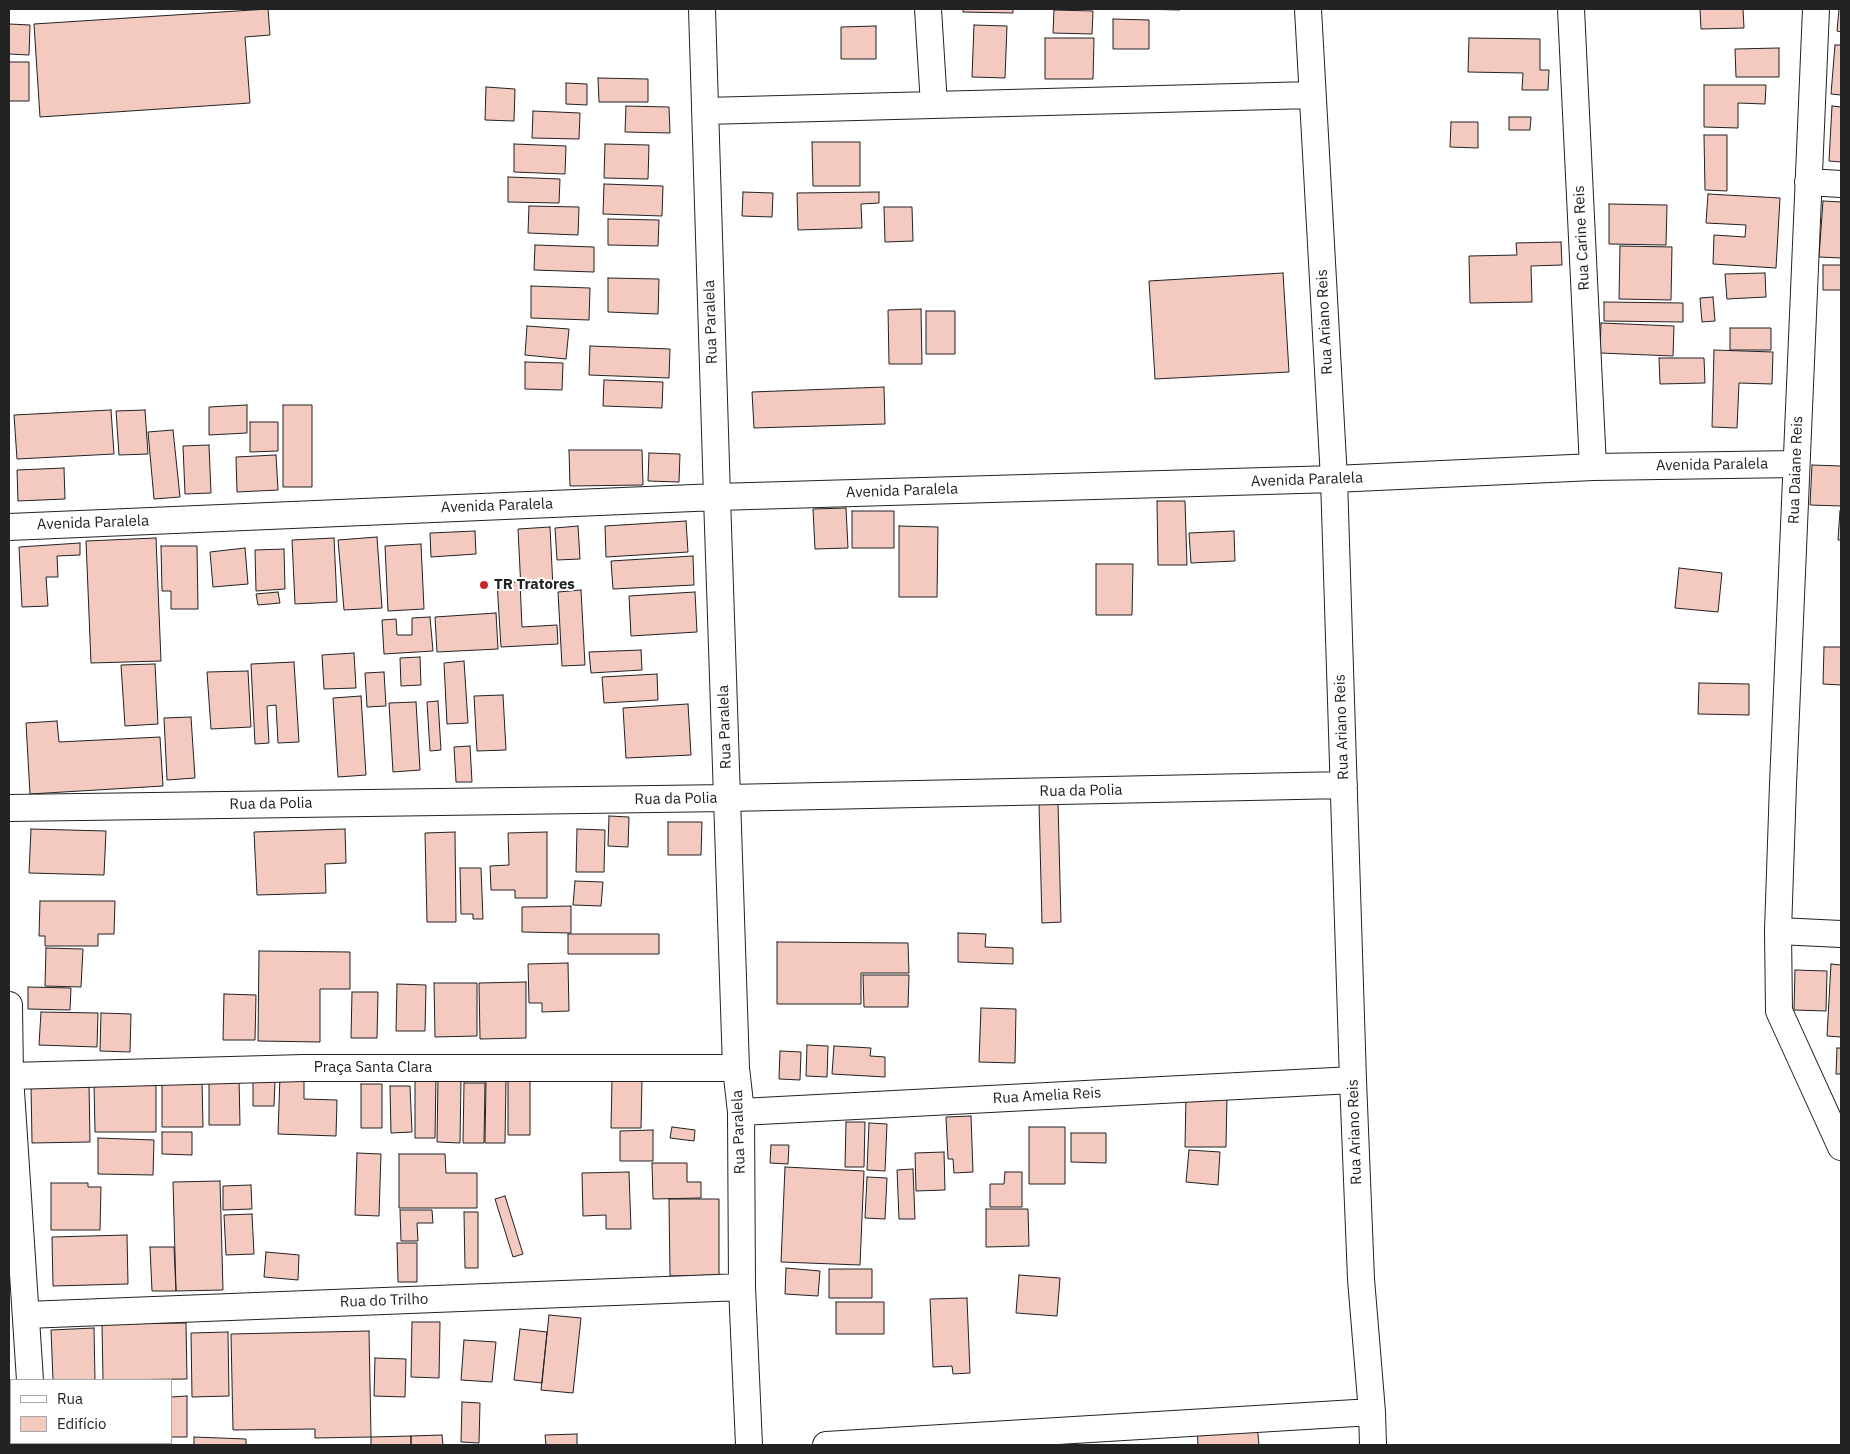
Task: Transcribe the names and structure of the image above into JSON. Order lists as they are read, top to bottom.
{
  "streets": {
    "street": [
      "Rua Carine Reis",
      "Rua Paralela",
      "Rua Ariano Reis",
      "Avenida Paralela",
      "Rua Daiane Reis",
      "Rua da Polia",
      "Praça Santa Clara",
      "Rua Amelia Reis",
      "Rua do Trilho"
    ]
  },
  "crossings": [
    ["Rua Carine Reis", "Avenida Paralela"],
    ["Rua Paralela", "Avenida Paralela"],
    ["Rua Paralela", "Rua da Polia"],
    ["Rua Paralela", "Praça Santa Clara"],
    ["Rua Paralela", "Rua Amelia Reis"],
    ["Rua Paralela", "Rua do Trilho"],
    ["Rua Ariano Reis", "Avenida Paralela"],
    ["Rua Ariano Reis", "Rua da Polia"],
    ["Rua Ariano Reis", "Rua Amelia Reis"],
    ["Avenida Paralela", "Rua Daiane Reis"]
  ],
  "places": ["TR Tratores"],
  "legend": ["Rua", "Edifício"]
}
